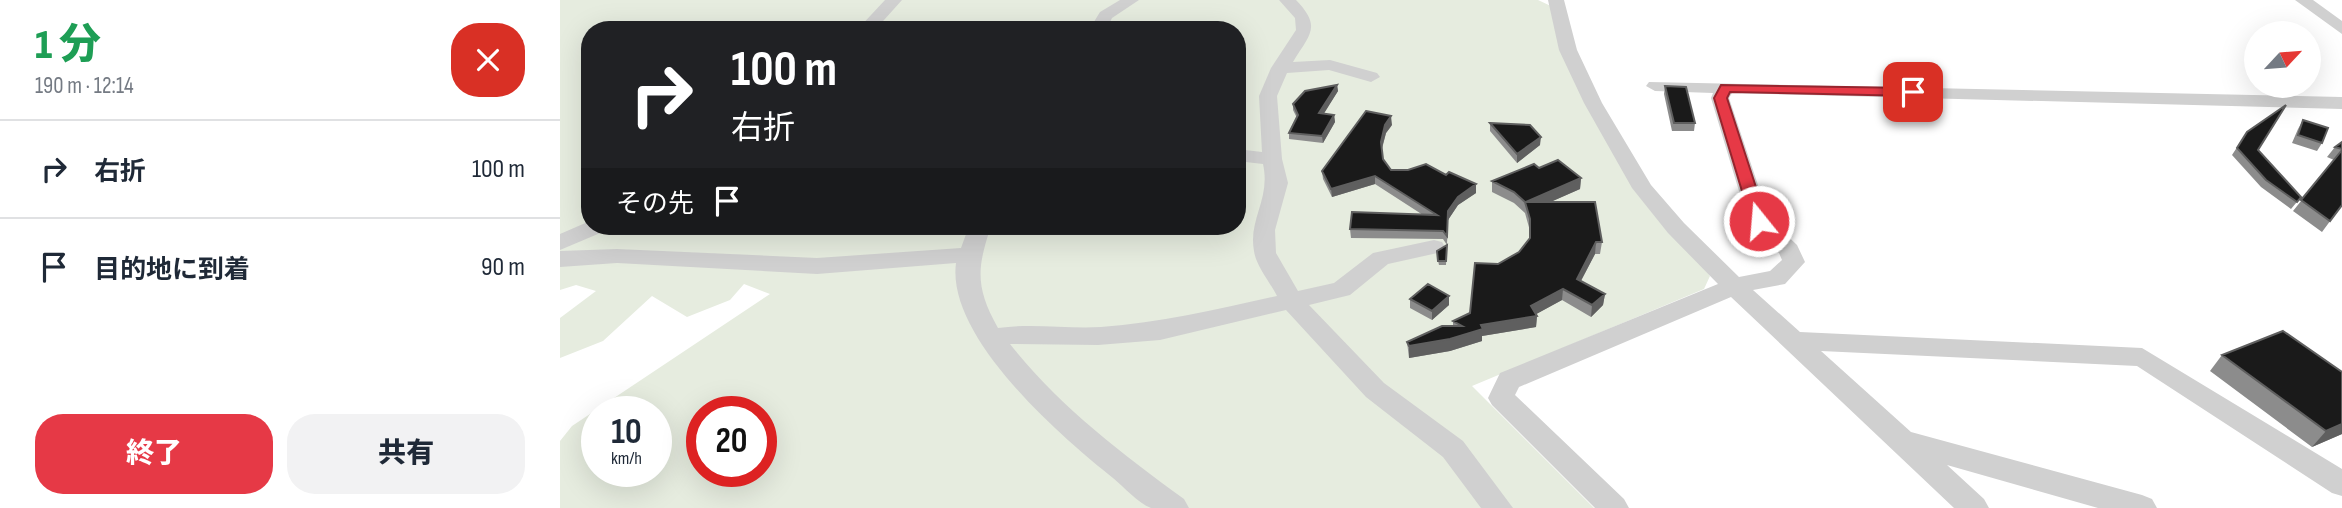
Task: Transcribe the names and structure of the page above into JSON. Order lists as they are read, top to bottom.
{
  "north": "top right",
  "page": {
    "heading": ["1 分", "190 m · 12:14"],
    "turn": ["100 m", "右折"],
    "list": [
      {
        "name": "右折",
        "value": "100 m"
      },
      {
        "name": "目的地に到着",
        "value": "90 m"
      }
    ],
    "then": "その先",
    "speed": "10 km/h",
    "limit": "20",
    "buttons": ["終了", "共有"]
  }
}
